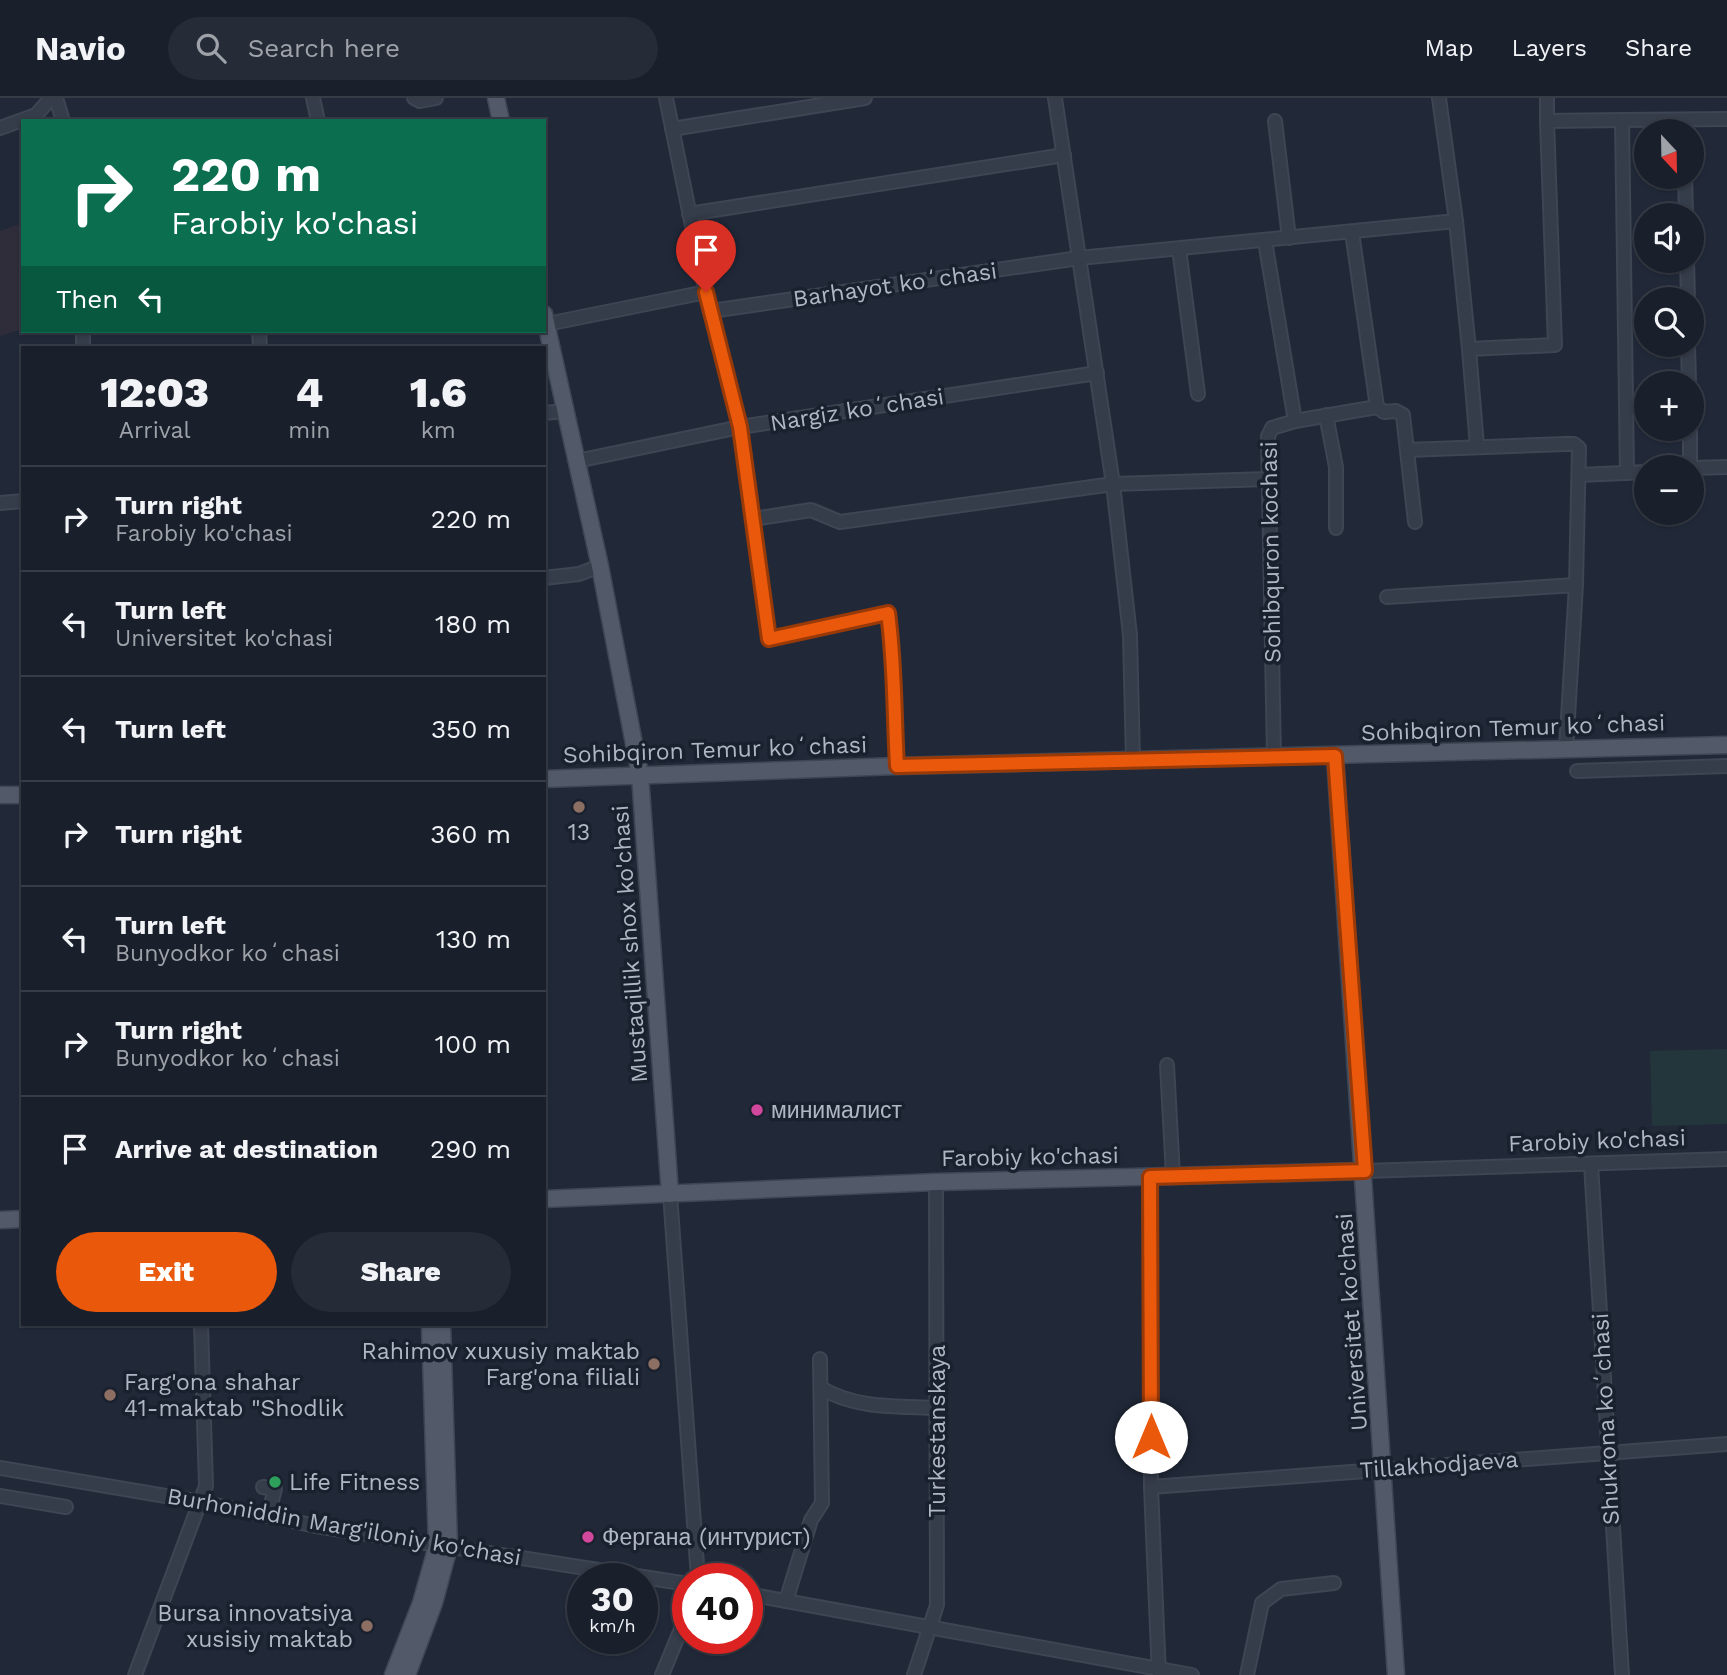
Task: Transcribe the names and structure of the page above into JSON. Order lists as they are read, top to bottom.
{
  "streets": {
    "main road": [
      "Sohibqiron Temur koʻchasi",
      "Mustaqillik shox ko'chasi",
      "Farobiy ko'chasi",
      "Universitet ko'chasi"
    ],
    "street": [
      "Barhayot koʻchasi",
      "Nargiz koʻchasi",
      "Sohibquron kochasi",
      "Shukrona koʻchasi",
      "Turkestanskaya",
      "Tillakhodjaeva",
      "Burhoniddin Marg'iloniy ko'chasi"
    ]
  },
  "crossings": [
    ["Barhayot koʻchasi", "Sohibquron kochasi"],
    ["Nargiz koʻchasi", "Mustaqillik shox ko'chasi"],
    ["Sohibquron kochasi", "Sohibqiron Temur koʻchasi"],
    ["Sohibqiron Temur koʻchasi", "Mustaqillik shox ko'chasi"],
    ["Sohibqiron Temur koʻchasi", "Universitet ko'chasi"],
    ["Mustaqillik shox ko'chasi", "Farobiy ko'chasi"],
    ["Farobiy ko'chasi", "Universitet ko'chasi"],
    ["Farobiy ko'chasi", "Shukrona koʻchasi"],
    ["Farobiy ko'chasi", "Turkestanskaya"],
    ["Universitet ko'chasi", "Tillakhodjaeva"],
    ["Shukrona koʻchasi", "Tillakhodjaeva"]
  ],
  "places": [
    "13",
    "минималист",
    "Rahimov xuxusiy maktab Farg'ona filiali",
    "Farg'ona shahar 41-maktab \"Shodlik",
    "Life Fitness",
    "Фергана (интурист)",
    "Bursa innovatsiya xusisiy maktab"
  ],
  "north": "bottom",
  "page": {
    "header": "Navio",
    "search": "Search here",
    "nav": ["Map", "Layers", "Share"],
    "map_buttons": ["+", "−"],
    "turn": ["220 m", "Farobiy ko'chasi"],
    "then": "Then",
    "eta": [
      "12:03",
      "Arrival",
      "4",
      "min",
      "1.6",
      "km"
    ],
    "list": [
      {
        "name": "Turn right",
        "note": "Farobiy ko'chasi",
        "value": "220 m"
      },
      {
        "name": "Turn left",
        "note": "Universitet ko'chasi",
        "value": "180 m"
      },
      {
        "name": "Turn left",
        "value": "350 m"
      },
      {
        "name": "Turn right",
        "value": "360 m"
      },
      {
        "name": "Turn left",
        "note": "Bunyodkor koʻchasi",
        "value": "130 m"
      },
      {
        "name": "Turn right",
        "note": "Bunyodkor koʻchasi",
        "value": "100 m"
      },
      {
        "name": "Arrive at destination",
        "value": "290 m"
      }
    ],
    "buttons": ["Exit", "Share"],
    "speed": "30 km/h",
    "limit": "40"
  }
}
